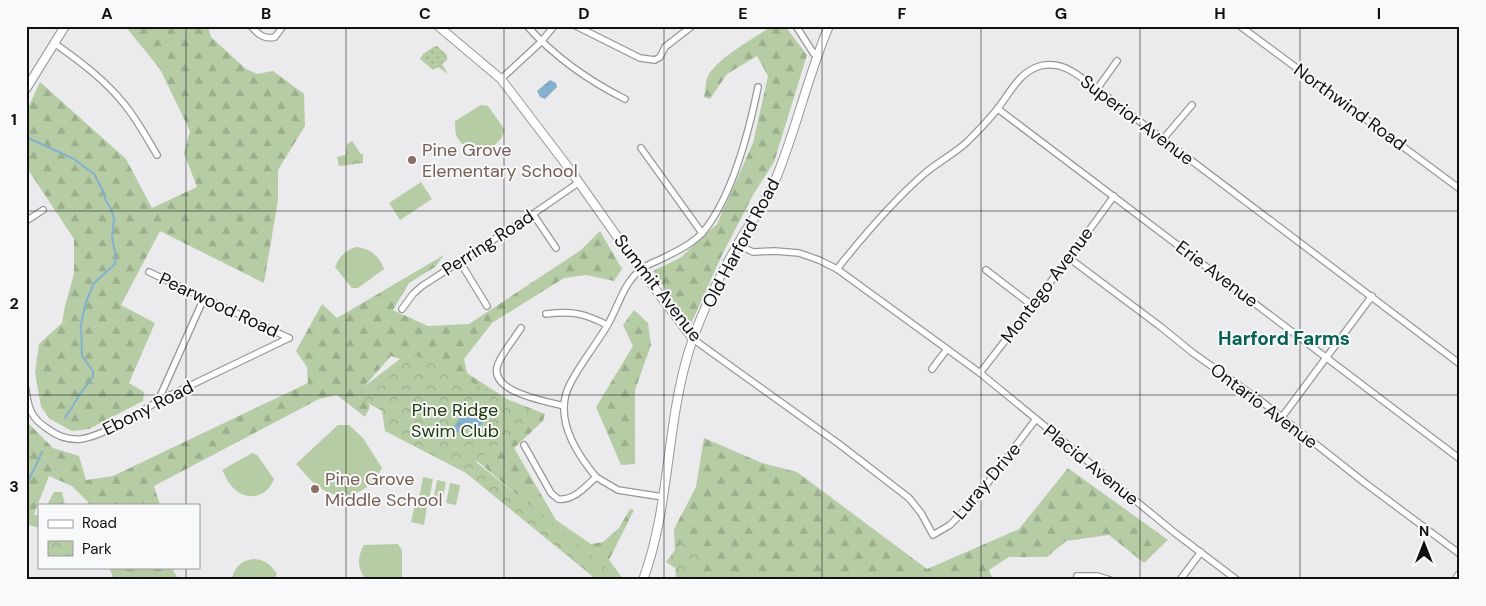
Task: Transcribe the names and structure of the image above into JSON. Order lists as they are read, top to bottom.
{
  "streets": {
    "street": [
      "Northwind Road",
      "Superior Avenue",
      "Perring Road",
      "Old Harford Road",
      "Erie Avenue",
      "Montego Avenue",
      "Summit Avenue",
      "Pearwood Road",
      "Ontario Avenue",
      "Ebony Road",
      "Placid Avenue",
      "Luray Drive"
    ]
  },
  "crossings": [
    ["Superior Avenue", "Erie Avenue"],
    ["Superior Avenue", "Placid Avenue"],
    ["Perring Road", "Summit Avenue"],
    ["Old Harford Road", "Summit Avenue"],
    ["Old Harford Road", "Placid Avenue"],
    ["Erie Avenue", "Montego Avenue"],
    ["Montego Avenue", "Ontario Avenue"],
    ["Montego Avenue", "Placid Avenue"],
    ["Summit Avenue", "Luray Drive"],
    ["Pearwood Road", "Ebony Road"],
    ["Placid Avenue", "Luray Drive"]
  ],
  "districts": ["Harford Farms"],
  "parks": ["Pine Ridge Swim Club"],
  "places": ["Pine Grove Elementary School", "Pine Grove Middle School"],
  "legend": ["Road", "Park"],
  "north": "top",
  "grid": {
    "columns": [
      "A",
      "B",
      "C",
      "D",
      "E",
      "F",
      "G",
      "H",
      "I"
    ],
    "rows": ["1", "2", "3"]
  }
}
